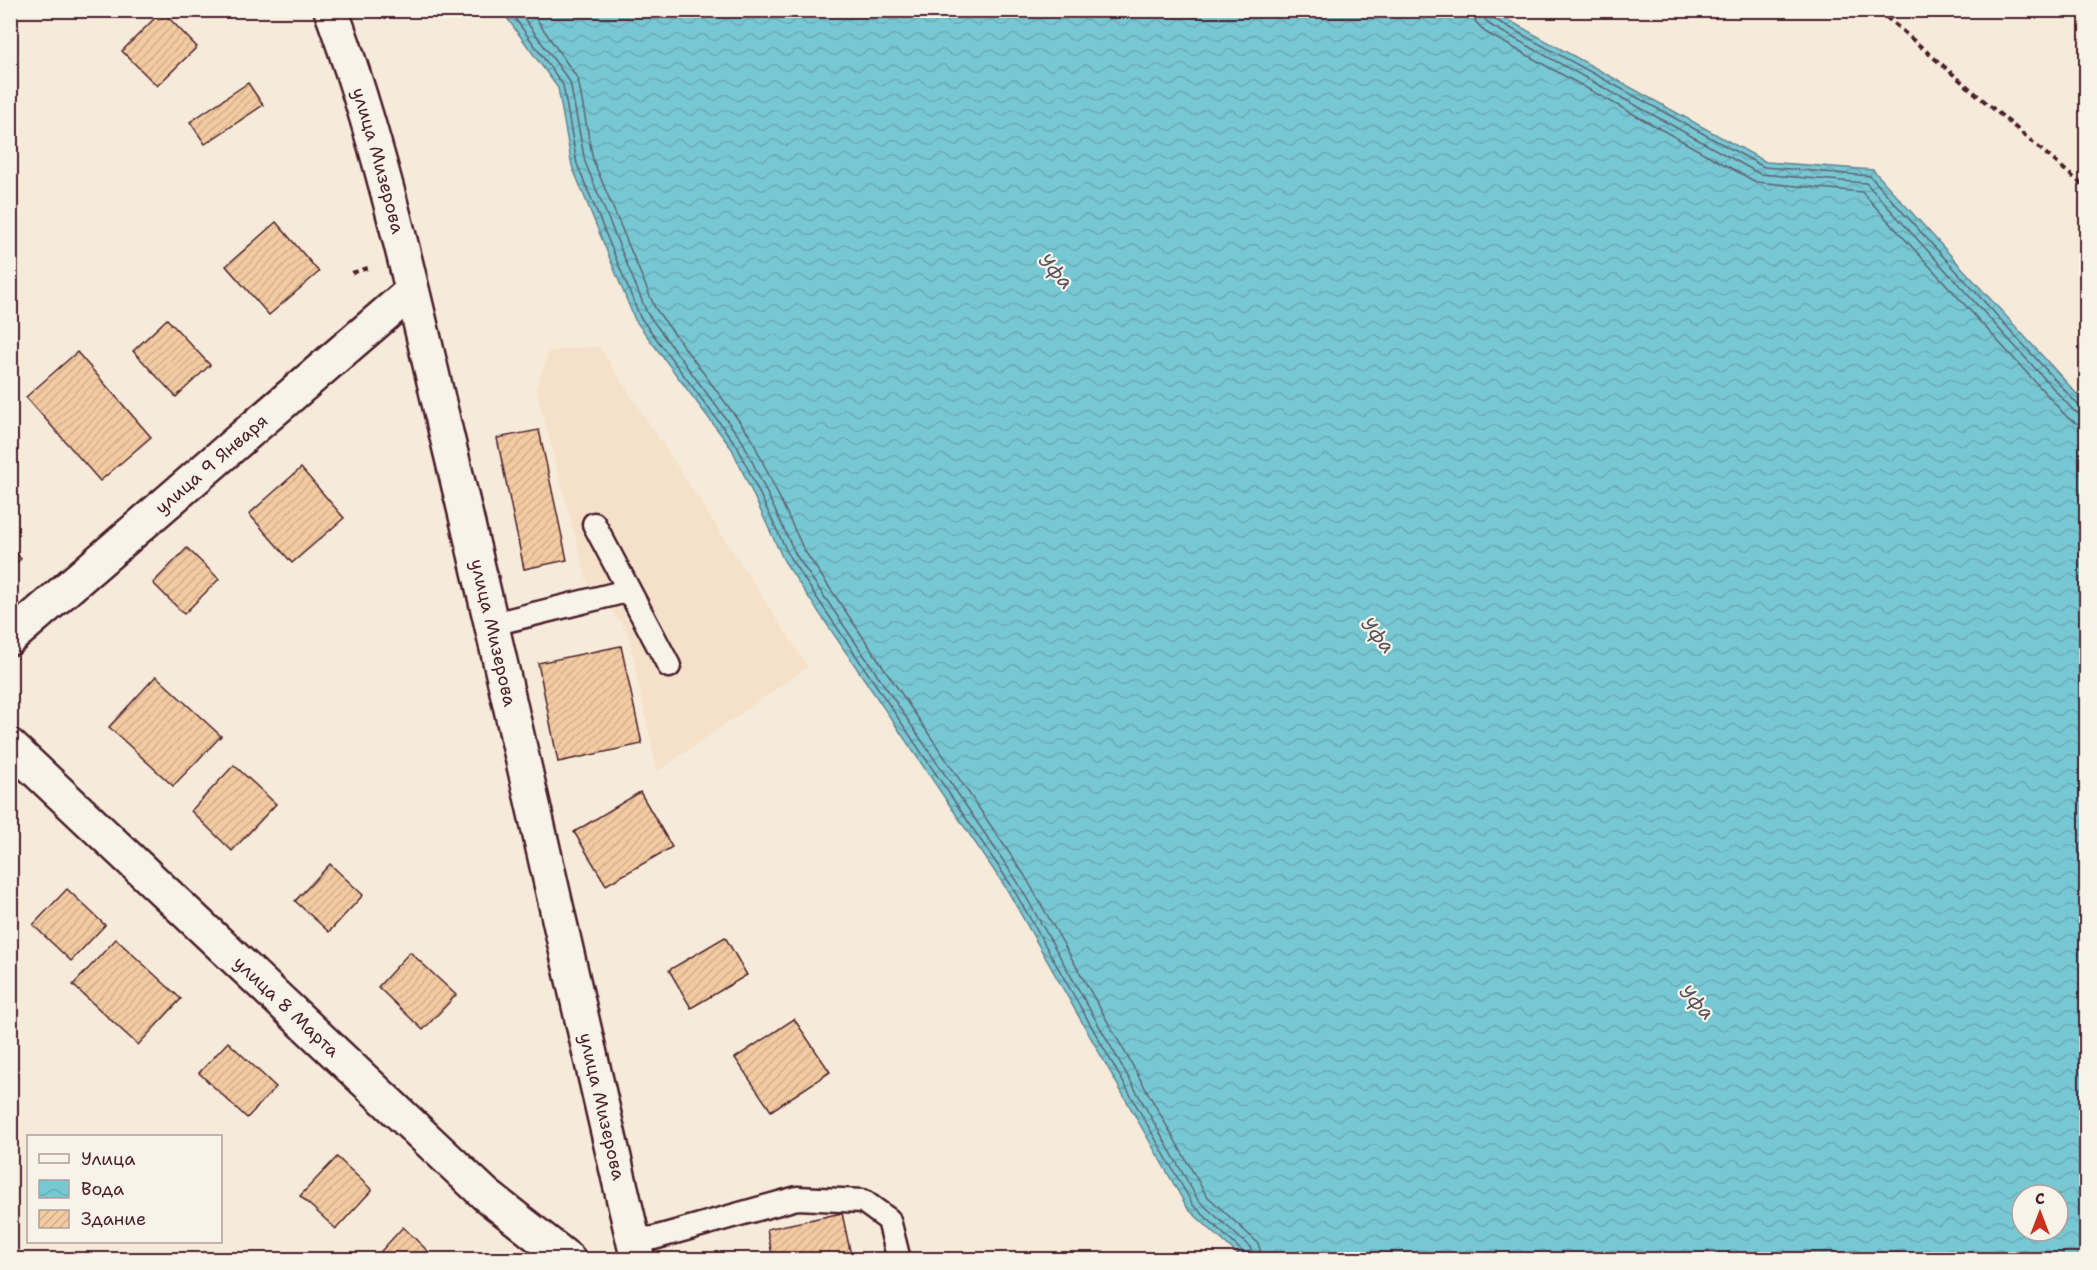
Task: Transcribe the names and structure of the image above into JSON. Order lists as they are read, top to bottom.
{
  "streets": {
    "street": ["улица Мизерова", "улица 9 Января", "улица 8 Марта"]
  },
  "crossings": [
    ["улица Мизерова", "улица 9 Января"]
  ],
  "water": ["Уфа"],
  "legend": ["Улица", "Вода", "Здание"],
  "north": "top"
}
